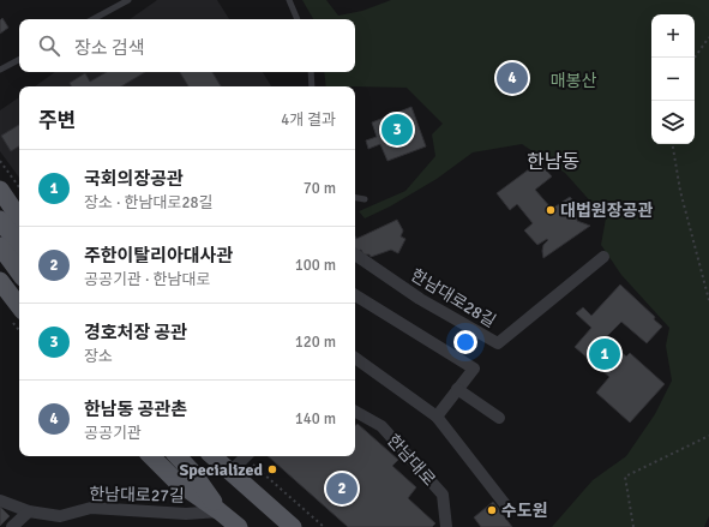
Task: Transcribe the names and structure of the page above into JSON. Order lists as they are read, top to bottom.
{
  "streets": {
    "street": ["한남대로28길", "한남대로", "한남대로27길"]
  },
  "districts": ["한남동"],
  "parks": ["매봉산"],
  "places": ["대법원장공관", "Specialized", "수도원"],
  "page": {
    "map_buttons": ["+", "−"],
    "search": "장소 검색",
    "pins": [
      "4",
      "3",
      "1",
      "2"
    ],
    "heading": ["주변", "4개 결과"],
    "list": [
      {
        "mark": "1",
        "name": "국회의장공관",
        "note": "장소 · 한남대로28길",
        "value": "70 m"
      },
      {
        "mark": "2",
        "name": "주한이탈리아대사관",
        "note": "공공기관 · 한남대로",
        "value": "100 m"
      },
      {
        "mark": "3",
        "name": "경호처장 공관",
        "note": "장소",
        "value": "120 m"
      },
      {
        "mark": "4",
        "name": "한남동 공관촌",
        "note": "공공기관",
        "value": "140 m"
      }
    ]
  }
}
